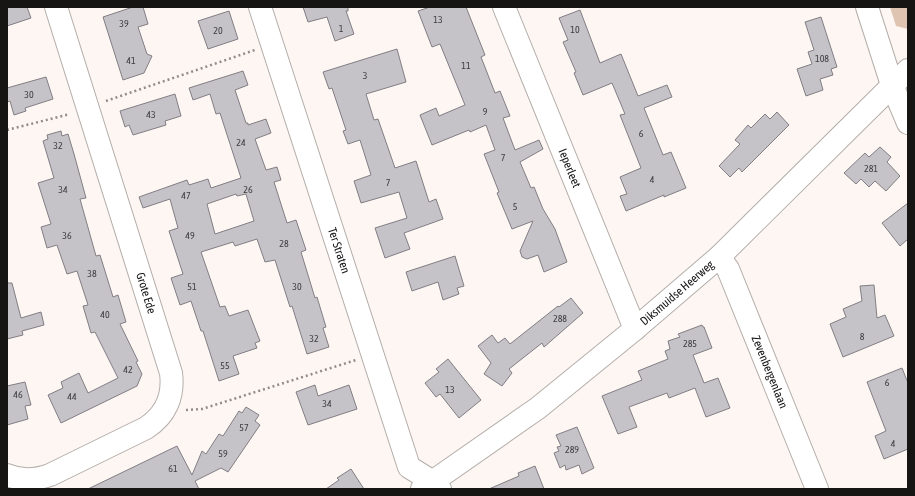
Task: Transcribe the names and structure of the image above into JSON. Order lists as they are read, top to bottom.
{
  "streets": {
    "street": [
      "Ieperleet",
      "Ter Straten",
      "Grote Ede",
      "Diksmuidse Heerweg",
      "Zevenbergenlaan"
    ]
  },
  "crossings": [
    ["Ieperleet", "Diksmuidse Heerweg"],
    ["Ter Straten", "Diksmuidse Heerweg"],
    ["Diksmuidse Heerweg", "Zevenbergenlaan"]
  ],
  "house_numbers": [
    "13",
    "39",
    "1",
    "10",
    "20",
    "108",
    "41",
    "11",
    "3",
    "30",
    "9",
    "43",
    "6",
    "24",
    "32",
    "7",
    "281",
    "4",
    "7",
    "34",
    "26",
    "47",
    "5",
    "36",
    "49",
    "28",
    "38",
    "51",
    "30",
    "40",
    "288",
    "8",
    "32",
    "285",
    "55",
    "42",
    "6",
    "13",
    "46",
    "44",
    "34",
    "57",
    "4",
    "289",
    "59",
    "61"
  ]
}
